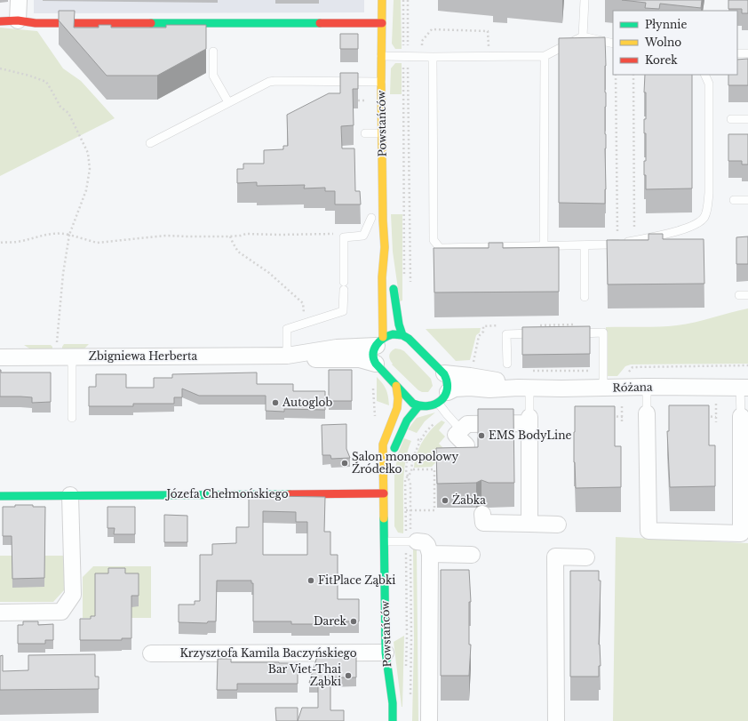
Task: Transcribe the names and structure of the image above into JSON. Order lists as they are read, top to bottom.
{
  "streets": {
    "street": [
      "Powstańców",
      "Zbigniewa Herberta",
      "Różana",
      "Józefa Chełmońskiego",
      "Krzysztofa Kamila Baczyńskiego"
    ]
  },
  "crossings": [
    ["Powstańców", "Zbigniewa Herberta"],
    ["Powstańców", "Józefa Chełmońskiego"],
    ["Powstańców", "Krzysztofa Kamila Baczyńskiego"]
  ],
  "places": [
    "Autoglob",
    "EMS BodyLine",
    "Salon monopolowy Źródełko",
    "Żabka",
    "FitPlace Ząbki",
    "Darek",
    "Bar Viet-Thai Ząbki"
  ],
  "legend": ["Płynnie", "Wolno", "Korek"]
}
